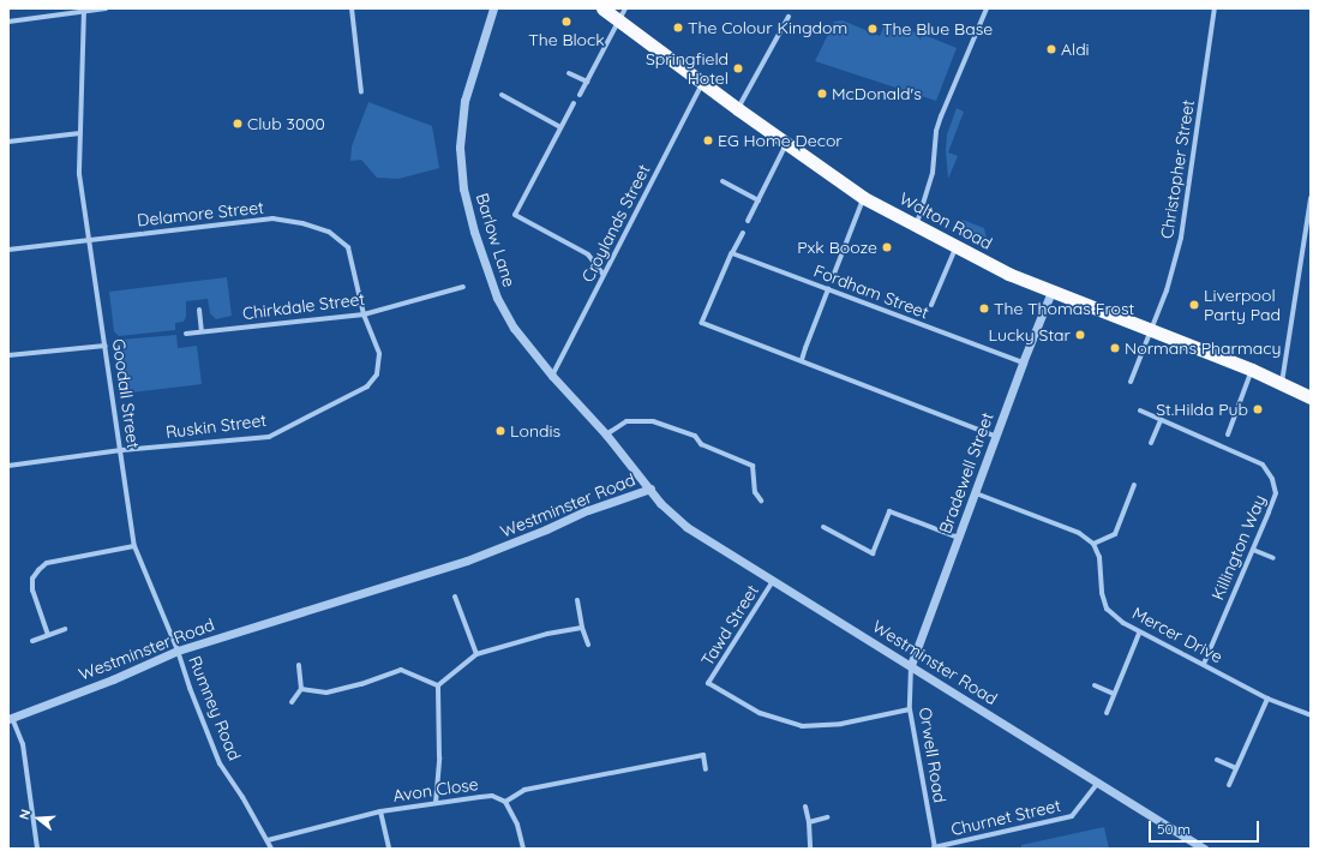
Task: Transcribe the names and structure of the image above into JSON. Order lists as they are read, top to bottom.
{
  "streets": {
    "highway": ["Walton Road"],
    "street": [
      "Christopher Street",
      "Delamore Street",
      "Croylands Street",
      "Barlow Lane",
      "Fordham Street",
      "Chirkdale Street",
      "Goodall Street",
      "Ruskin Street",
      "Bradewell Street",
      "Westminster Road",
      "Killington Way",
      "Tawd Street",
      "Mercer Drive",
      "Rumney Road",
      "Orwell Road",
      "Avon Close",
      "Churnet Street"
    ]
  },
  "crossings": [
    ["Christopher Street", "Walton Road"],
    ["Delamore Street", "Chirkdale Street"],
    ["Delamore Street", "Goodall Street"],
    ["Delamore Street", "Ruskin Street"],
    ["Walton Road", "Croylands Street"],
    ["Walton Road", "Bradewell Street"],
    ["Croylands Street", "Barlow Lane"],
    ["Barlow Lane", "Westminster Road"],
    ["Fordham Street", "Bradewell Street"],
    ["Chirkdale Street", "Ruskin Street"],
    ["Goodall Street", "Ruskin Street"],
    ["Goodall Street", "Westminster Road"],
    ["Goodall Street", "Rumney Road"],
    ["Bradewell Street", "Westminster Road"],
    ["Bradewell Street", "Orwell Road"],
    ["Westminster Road", "Tawd Street"],
    ["Westminster Road", "Rumney Road"],
    ["Westminster Road", "Orwell Road"],
    ["Westminster Road", "Churnet Street"],
    ["Killington Way", "Mercer Drive"],
    ["Tawd Street", "Orwell Road"],
    ["Rumney Road", "Avon Close"],
    ["Orwell Road", "Churnet Street"]
  ],
  "places": [
    "The Block",
    "The Colour Kingdom",
    "The Blue Base",
    "Aldi",
    "Springfield Hotel",
    "McDonald's",
    "Club 3000",
    "EG Home Decor",
    "Pxk Booze",
    "Liverpool Party Pad",
    "The Thomas Frost",
    "Lucky Star",
    "Normans Pharmacy",
    "St.Hilda Pub",
    "Londis"
  ],
  "scale_bar": "50 m",
  "north": "left"
}
